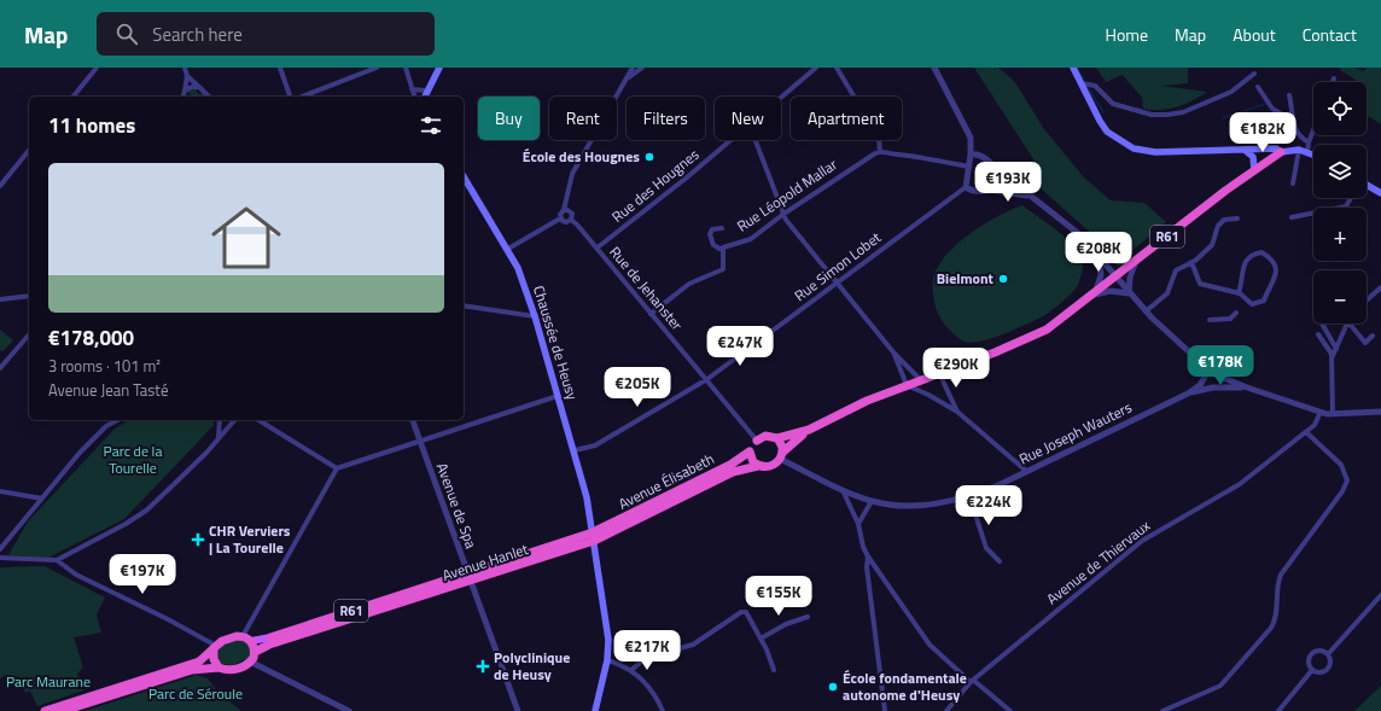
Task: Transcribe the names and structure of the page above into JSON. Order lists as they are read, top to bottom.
{
  "streets": {
    "highway": ["R61", "Avenue Élisabeth", "Avenue Hanlet"],
    "main road": ["Chaussée de Heusy"],
    "street": [
      "Rue des Hougnes",
      "Rue Léopold Mallar",
      "Rue Simon Lobet",
      "Rue de Jehanster",
      "Rue Joseph Wauters",
      "Avenue de Spa",
      "Avenue de Thiervaux"
    ]
  },
  "crossings": [
    ["Rue des Hougnes", "Rue de Jehanster"],
    ["R61", "Rue de Jehanster"],
    ["R61", "Rue Joseph Wauters"],
    ["R61", "Avenue Élisabeth"],
    ["Rue Simon Lobet", "Rue de Jehanster"],
    ["Rue Simon Lobet", "Chaussée de Heusy"],
    ["Rue de Jehanster", "Rue Joseph Wauters"],
    ["Rue de Jehanster", "Avenue Élisabeth"],
    ["Chaussée de Heusy", "Avenue Élisabeth"],
    ["Chaussée de Heusy", "Avenue Hanlet"],
    ["Rue Joseph Wauters", "Avenue Élisabeth"],
    ["Avenue Élisabeth", "Avenue Hanlet"],
    ["Avenue de Spa", "Avenue Hanlet"]
  ],
  "parks": ["Parc de la Tourelle", "Parc Maurane", "Parc de Séroule"],
  "places": {
    "other": ["École des Hougnes", "Bielmont", "École fondamentale autonome d'Heusy"],
    "health": ["CHR Verviers | La Tourelle", "Polyclinique de Heusy"]
  },
  "page": {
    "header": "Map",
    "search": "Search here",
    "nav": [
      "Home",
      "Map",
      "About",
      "Contact"
    ],
    "map_buttons": ["+", "−"],
    "chip": [
      "Buy",
      "Rent",
      "Filters",
      "New",
      "Apartment"
    ],
    "heading": "11 homes",
    "price": [
      "€182K",
      "€193K",
      "€208K",
      "€247K",
      "€178K",
      "€290K",
      "€205K",
      "€224K",
      "€197K",
      "€155K",
      "€217K"
    ],
    "list": [
      {
        "name": "€178,000",
        "note": "3 rooms · 101 m² · Avenue Jean Tasté"
      }
    ]
  }
}
